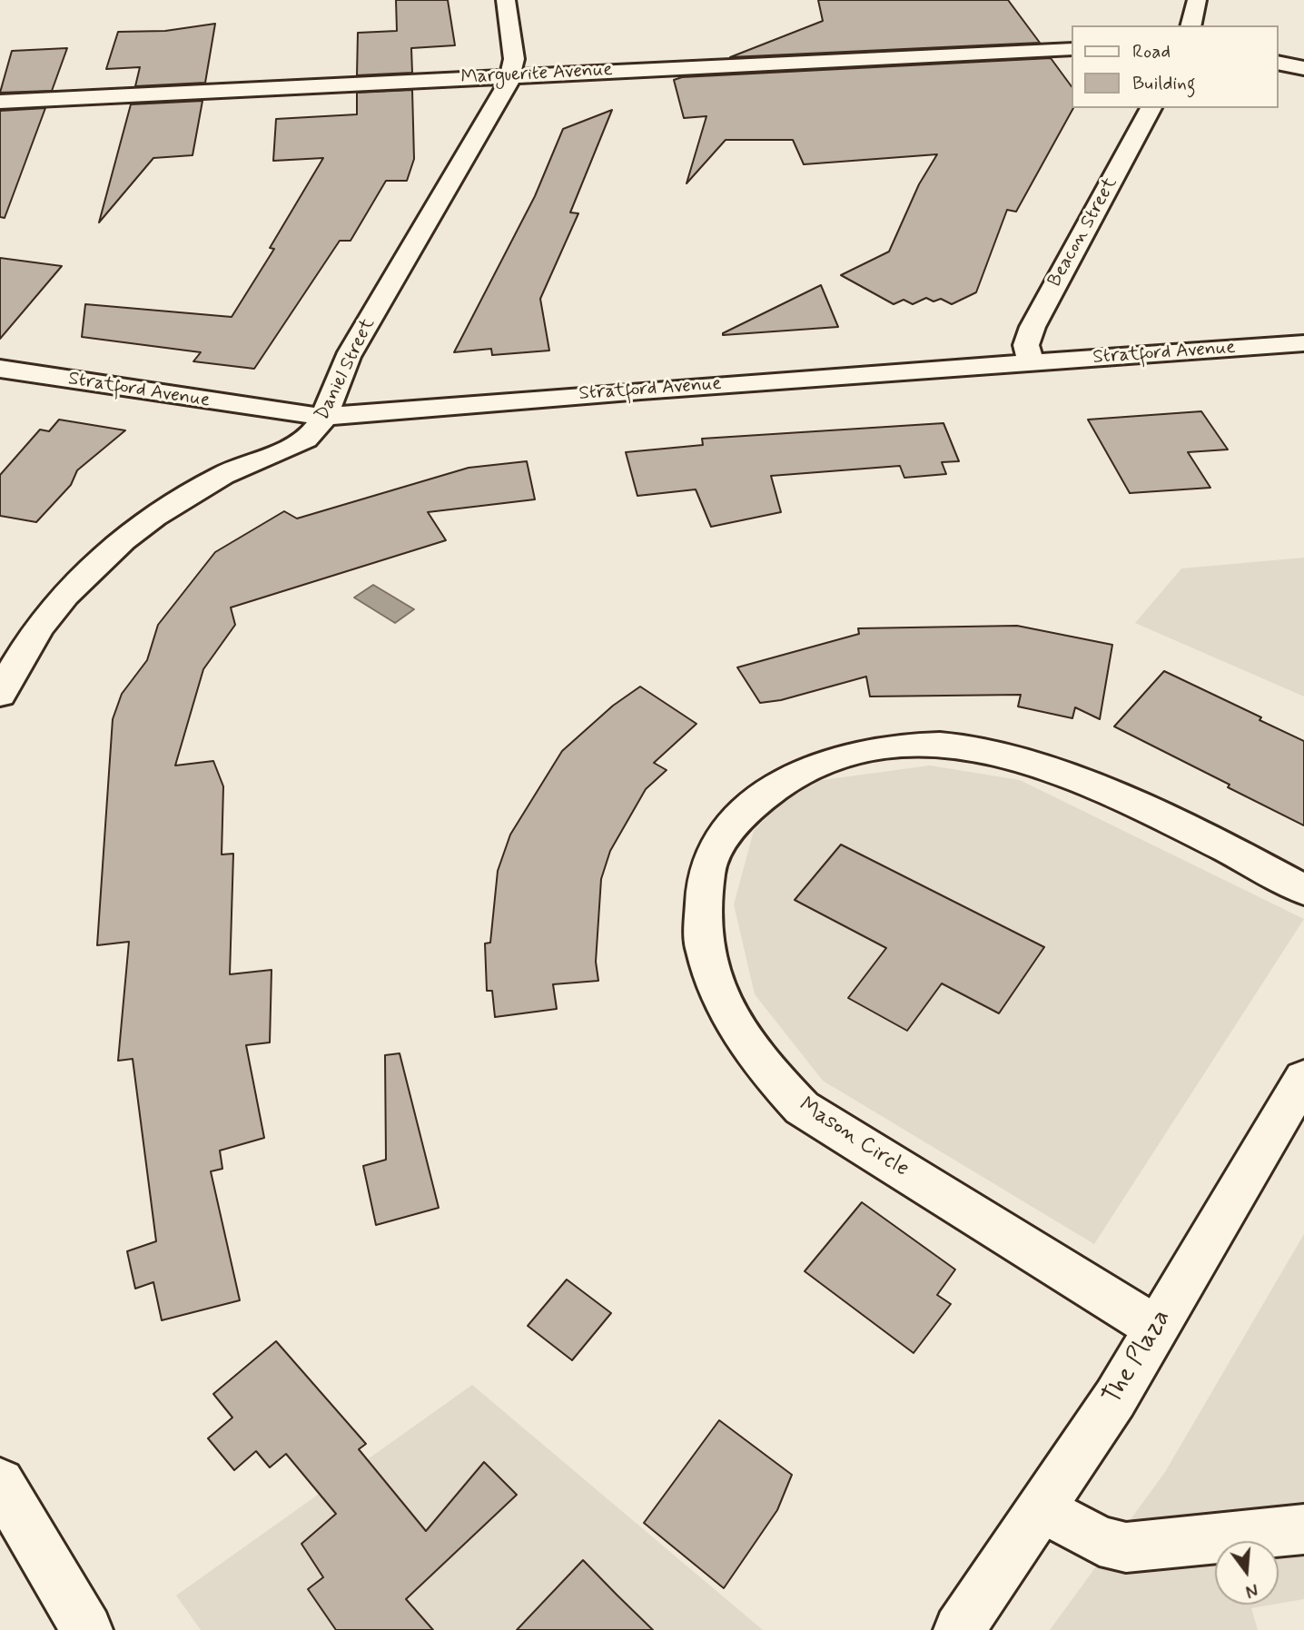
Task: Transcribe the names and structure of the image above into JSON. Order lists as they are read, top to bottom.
{
  "streets": {
    "street": [
      "Marguerite Avenue",
      "Beacon Street",
      "Stratford Avenue",
      "Daniel Street",
      "Mason Circle",
      "The Plaza"
    ]
  },
  "crossings": [
    ["Marguerite Avenue", "Daniel Street"],
    ["Beacon Street", "Stratford Avenue"],
    ["Stratford Avenue", "Daniel Street"],
    ["Mason Circle", "The Plaza"]
  ],
  "legend": ["Road", "Building"],
  "north": "bottom"
}
